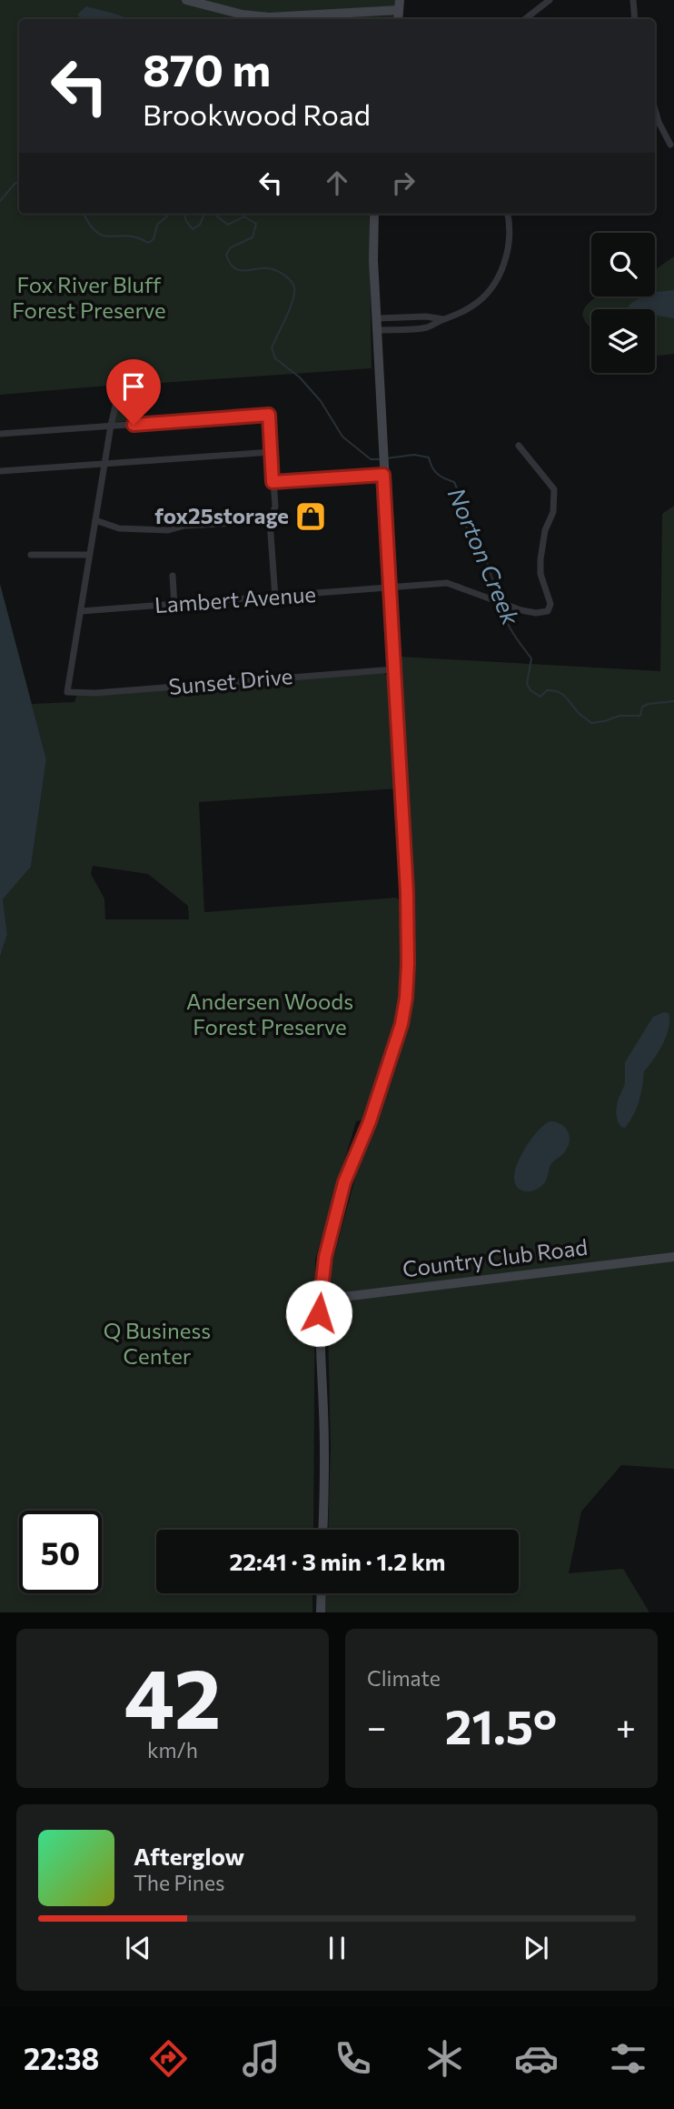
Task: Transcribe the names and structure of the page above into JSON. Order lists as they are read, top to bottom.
{
  "streets": {
    "main road": ["Country Club Road"],
    "street": ["Lambert Avenue", "Sunset Drive"]
  },
  "crossings": [
    ["Lambert Avenue", "Sunset Drive"]
  ],
  "water": ["Norton Creek"],
  "parks": ["Fox River Bluff Forest Preserve", "Andersen Woods Forest Preserve", "Q Business Center"],
  "places": {
    "shop": ["fox25storage"]
  },
  "page": {
    "turn": ["870 m", "Brookwood Road"],
    "limit": "50",
    "trip": "22:41 · 3 min · 1.2 km",
    "tile": [
      ["42", "km/h"],
      "Climate"
    ],
    "heat": ["−", "21.5°", "+"],
    "song": ["Afterglow", "The Pines"],
    "tabs": "22:38"
  }
}
